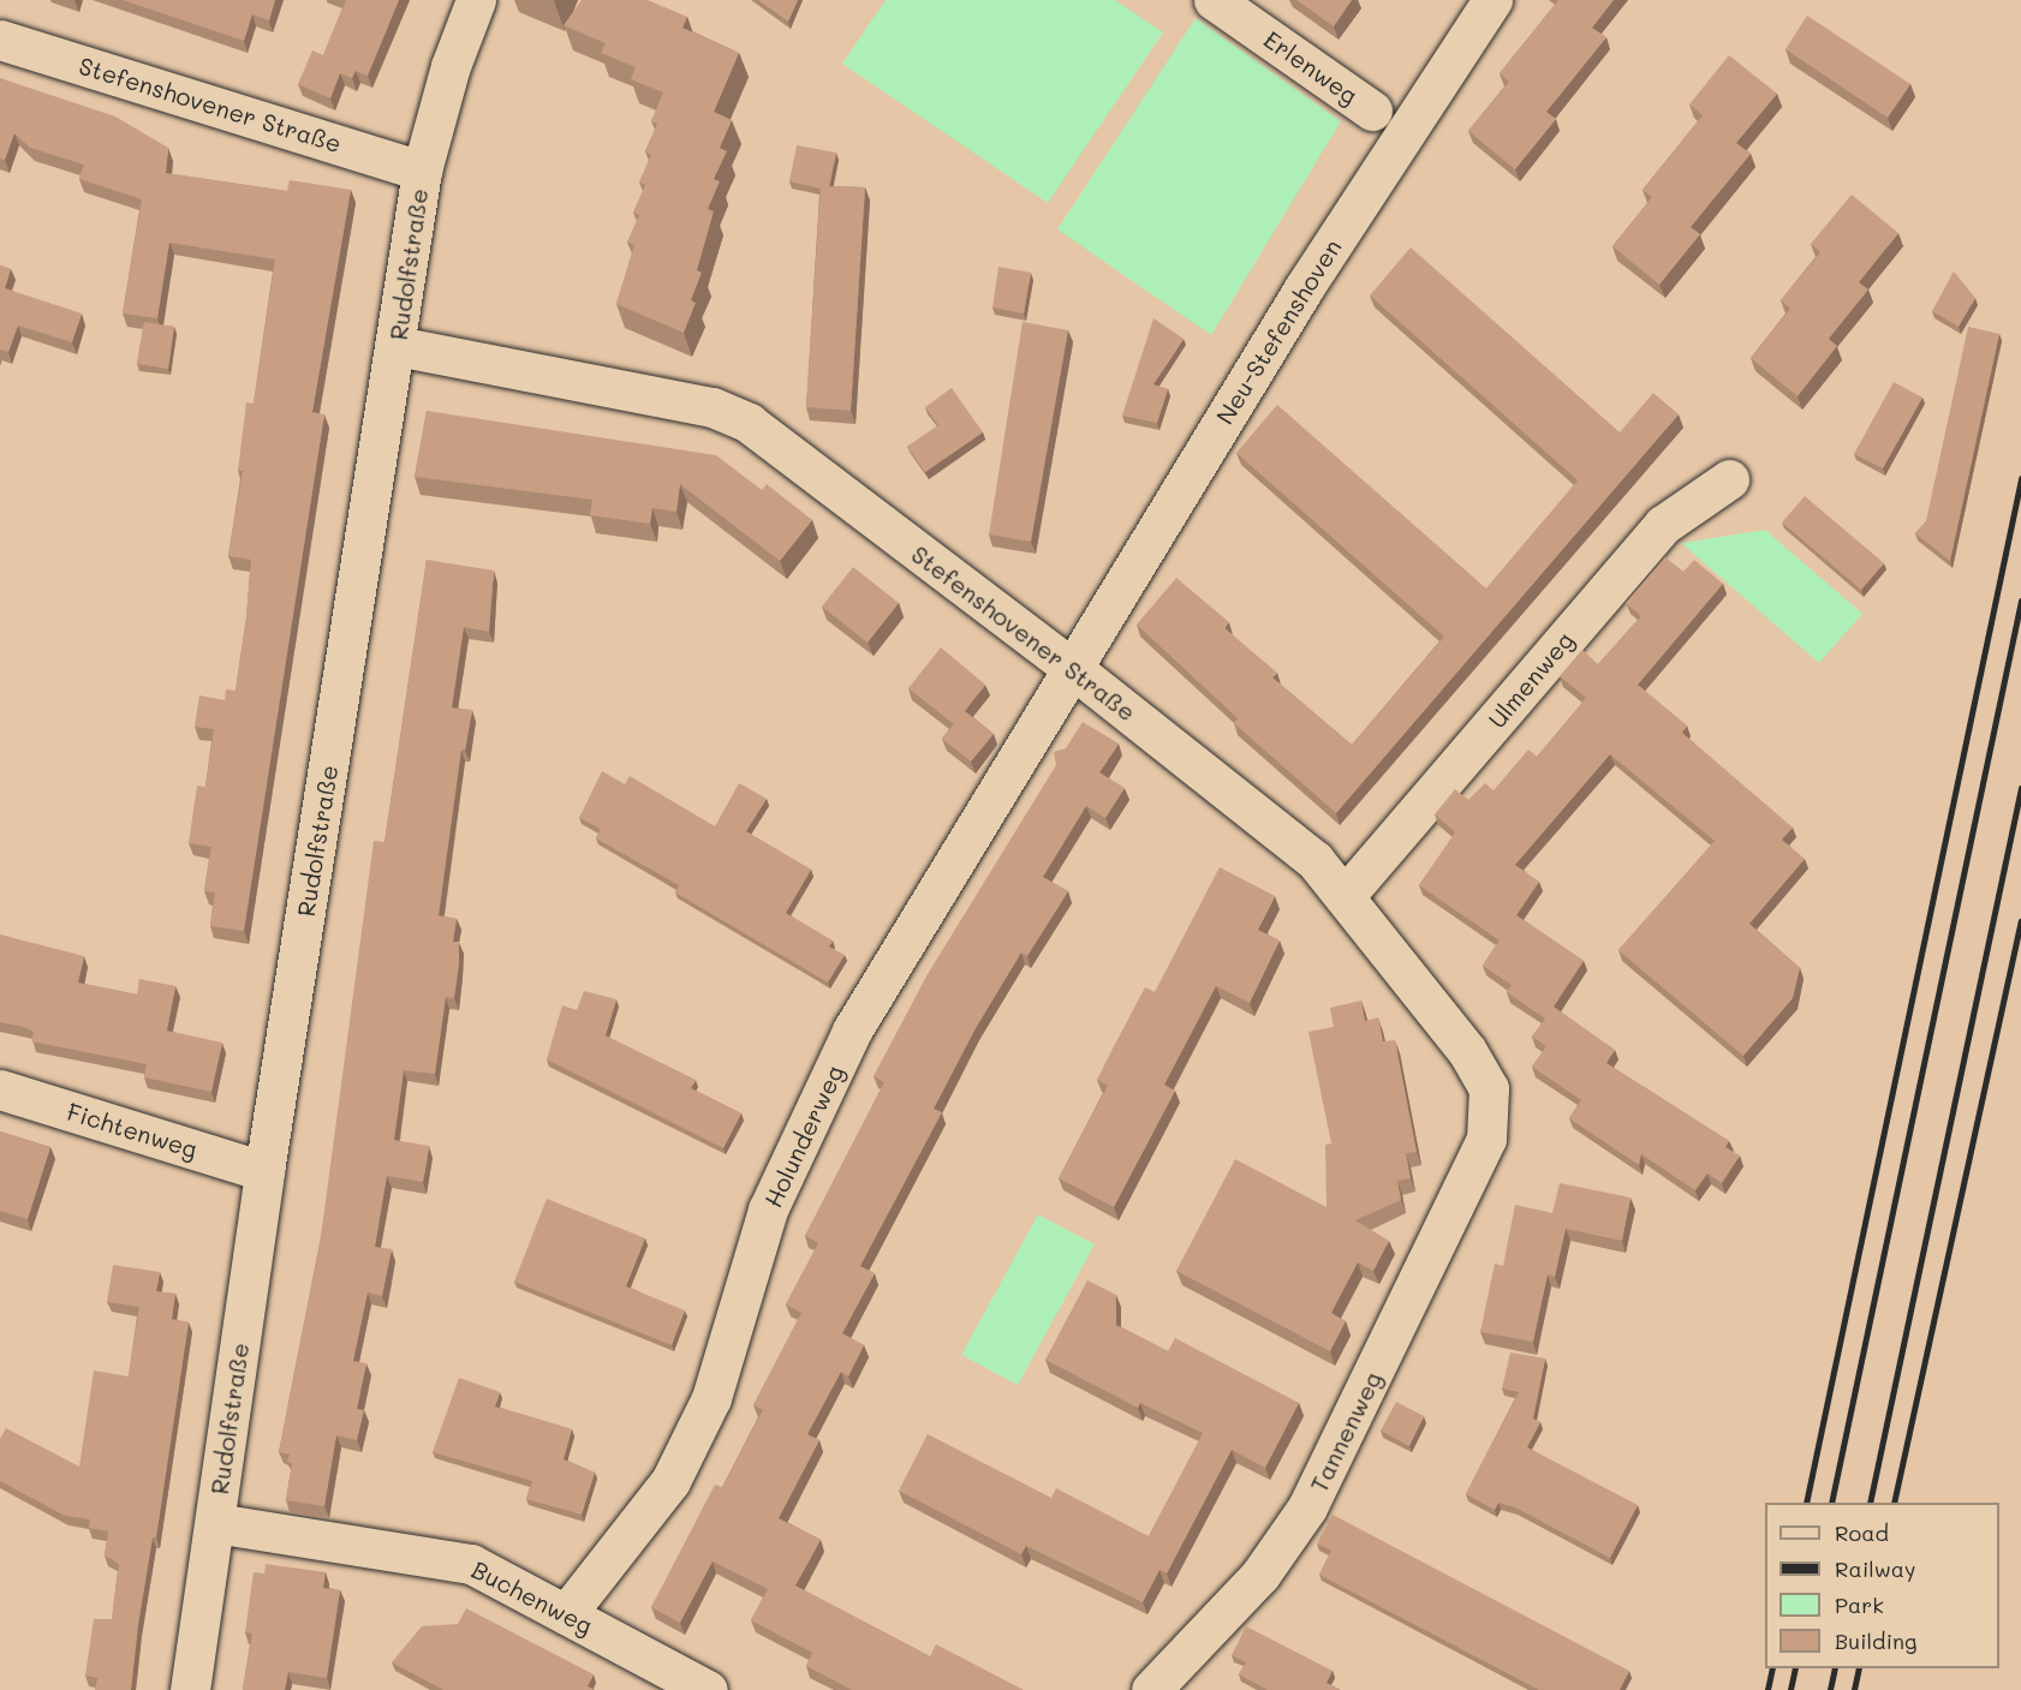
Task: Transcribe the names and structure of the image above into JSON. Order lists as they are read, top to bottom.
{
  "streets": {
    "street": [
      "Erlenweg",
      "Stefenshovener Straße",
      "Rudolfstraße",
      "Neu-Stefenshoven",
      "Ulmenweg",
      "Fichtenweg",
      "Holunderweg",
      "Tannenweg",
      "Buchenweg"
    ]
  },
  "crossings": [
    ["Stefenshovener Straße", "Rudolfstraße"],
    ["Stefenshovener Straße", "Neu-Stefenshoven"],
    ["Stefenshovener Straße", "Ulmenweg"],
    ["Stefenshovener Straße", "Holunderweg"],
    ["Stefenshovener Straße", "Tannenweg"],
    ["Rudolfstraße", "Fichtenweg"],
    ["Rudolfstraße", "Buchenweg"],
    ["Neu-Stefenshoven", "Holunderweg"],
    ["Holunderweg", "Buchenweg"]
  ],
  "legend": [
    "Road",
    "Railway",
    "Park",
    "Building"
  ]
}
